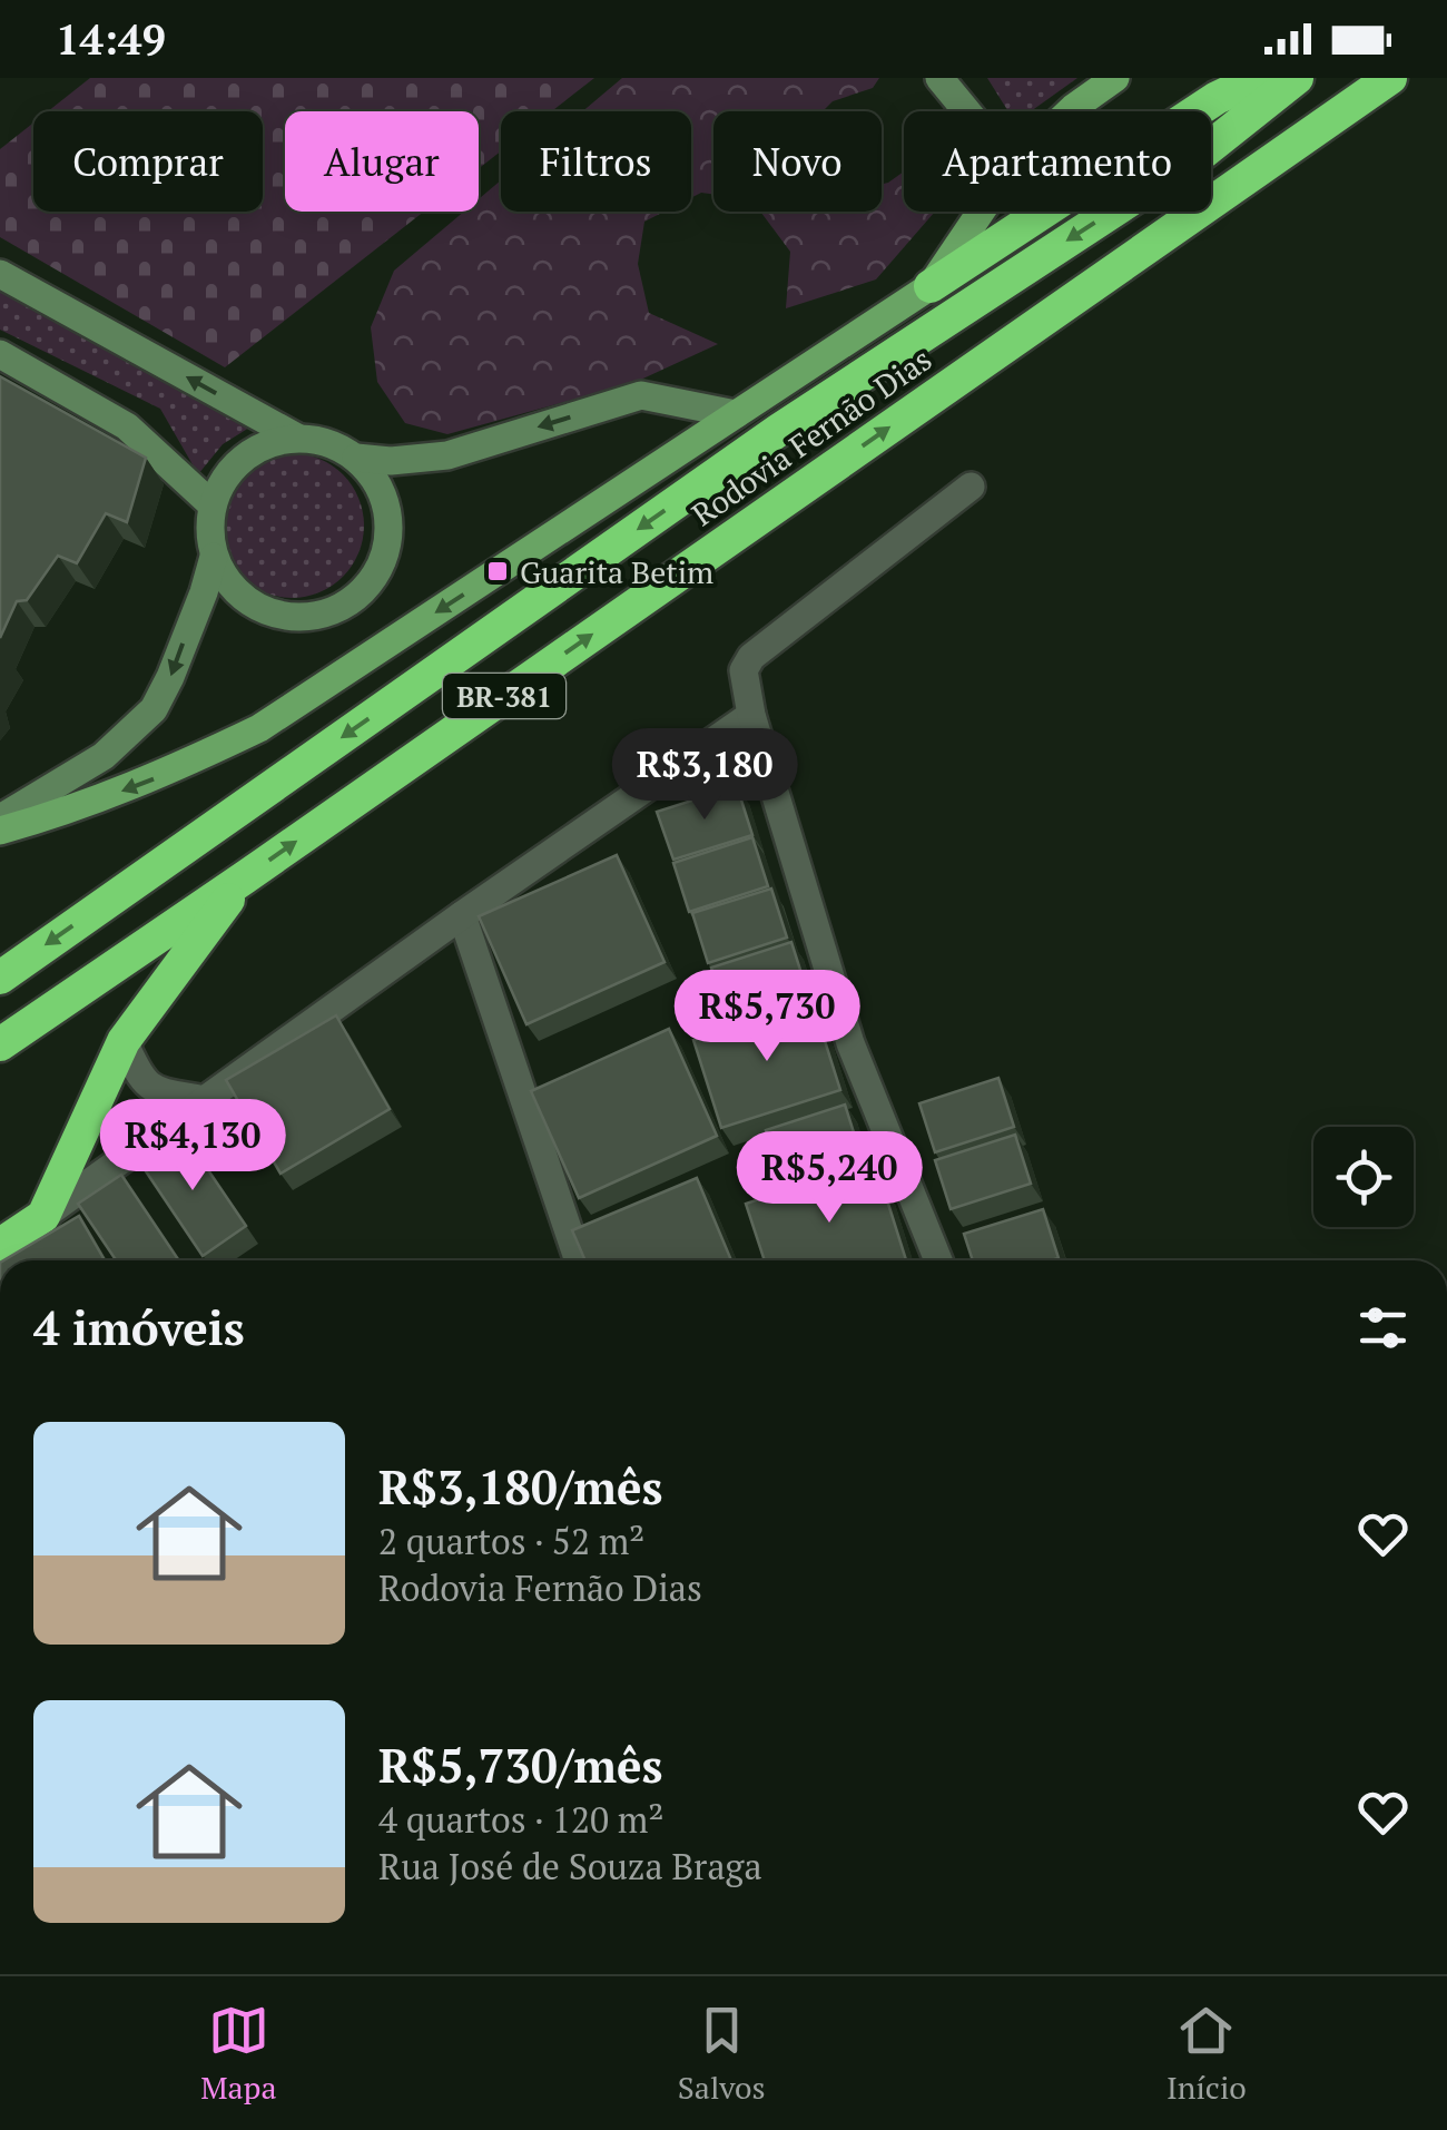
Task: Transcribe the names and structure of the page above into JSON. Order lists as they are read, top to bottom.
{
  "streets": {
    "highway": ["Rodovia Fernão Dias", "BR-381"]
  },
  "places": {
    "transit": ["Guarita Betim"]
  },
  "page": {
    "status": "14:49",
    "chip": [
      "Comprar",
      "Alugar",
      "Filtros",
      "Novo",
      "Apartamento"
    ],
    "price": [
      "R$3,180",
      "R$5,730",
      "R$4,130",
      "R$5,240"
    ],
    "heading": "4 imóveis",
    "list": [
      {
        "name": "R$3,180/mês",
        "note": "2 quartos · 52 m² · Rodovia Fernão Dias"
      },
      {
        "name": "R$5,730/mês",
        "note": "4 quartos · 120 m² · Rua José de Souza Braga"
      }
    ],
    "tabs": ["Mapa", "Salvos", "Início"]
  }
}
